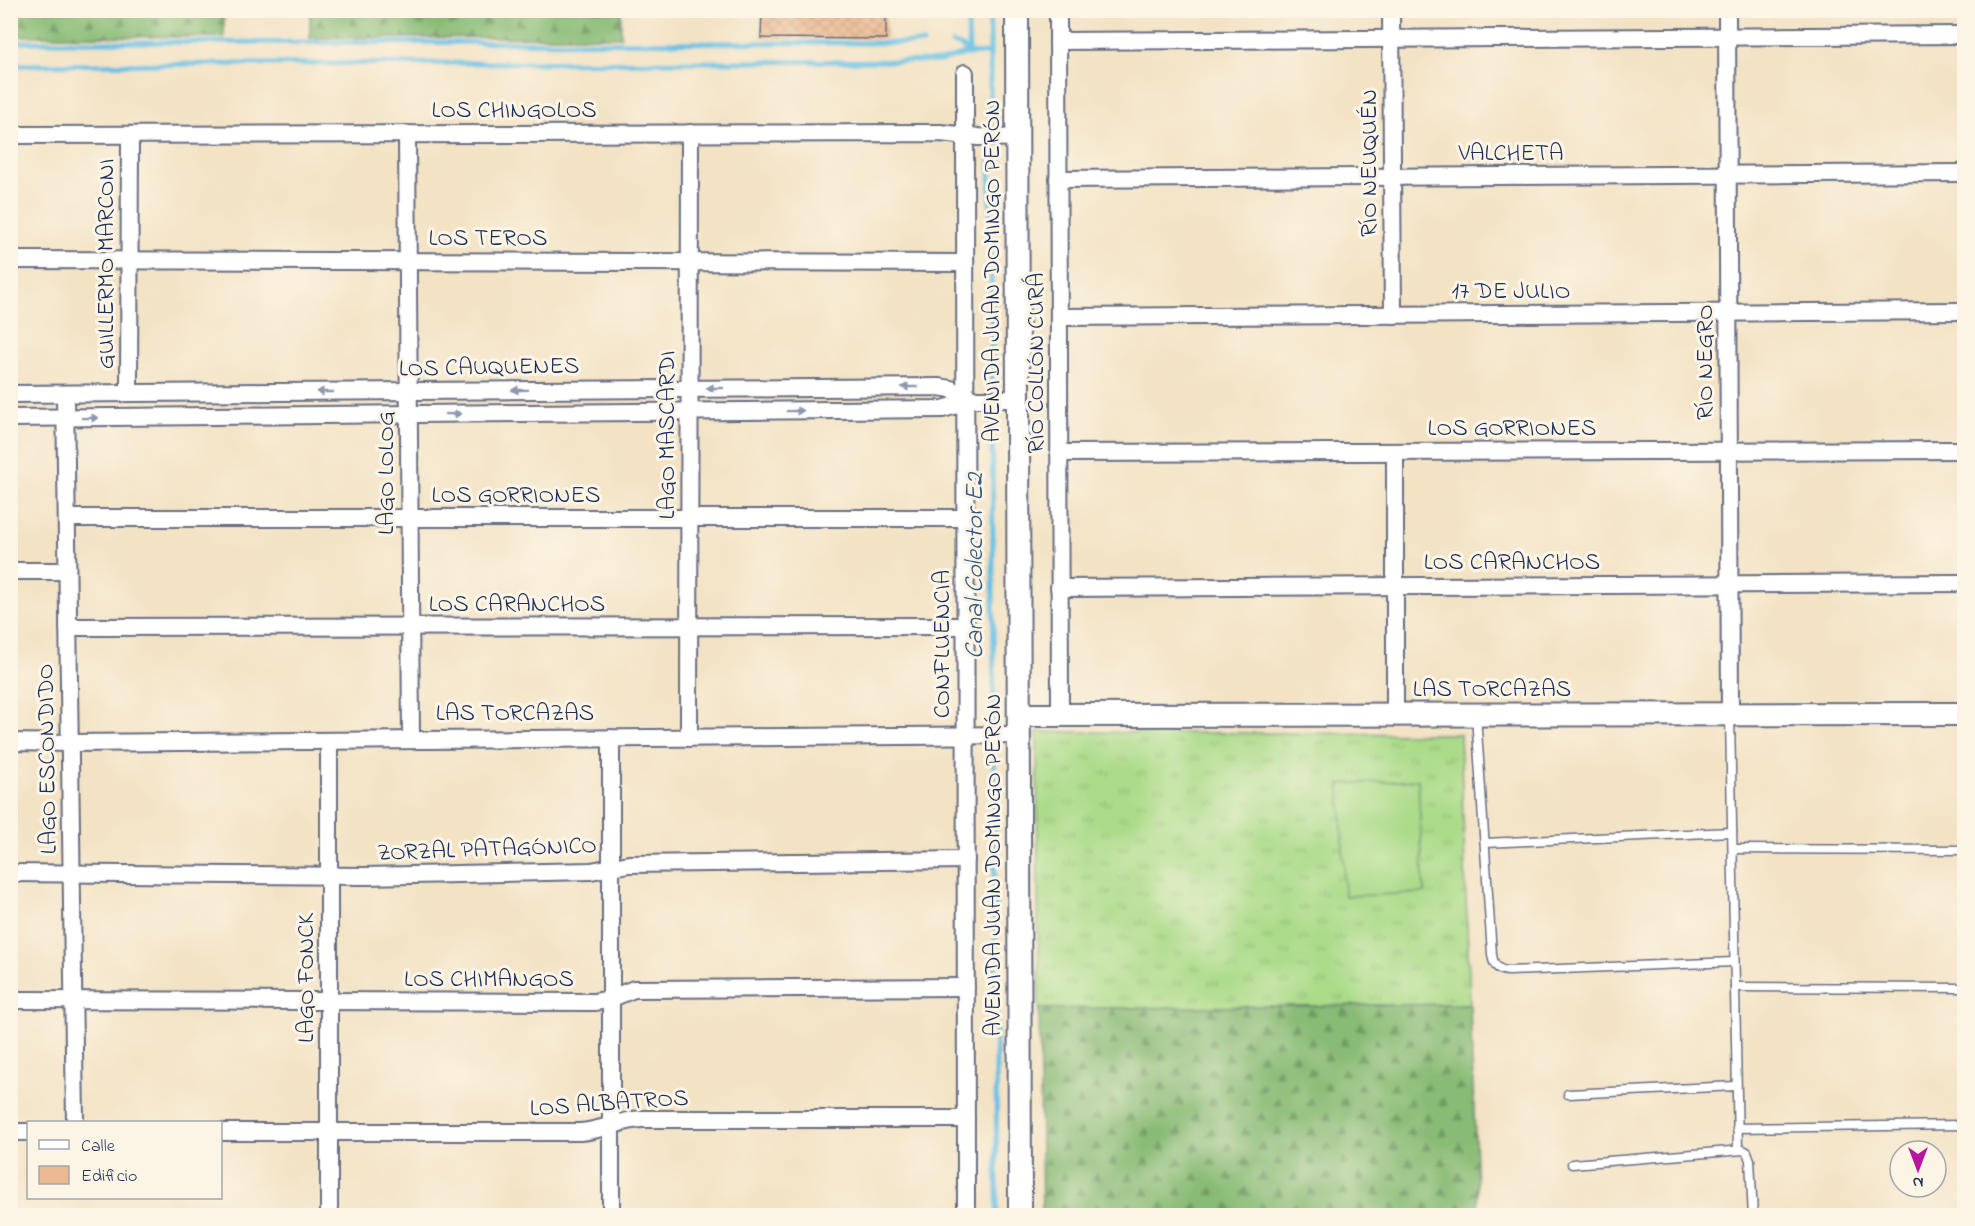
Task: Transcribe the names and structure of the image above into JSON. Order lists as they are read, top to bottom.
{
  "streets": {
    "street": [
      "LOS CHINGOLOS",
      "VALCHETA",
      "RÍO NEUQUÉN",
      "LOS TEROS",
      "GUILLERMO MARCONI",
      "AVENIDA JUAN DOMINGO PERÓN",
      "17 DE JULIO",
      "RÍO NEGRO",
      "RÍO COLLÓN CURÁ",
      "LOS CAUQUENES",
      "LOS GORRIONES",
      "LAGO MASCARDI",
      "LAGO LOLOG",
      "LOS CARANCHOS",
      "CONFLUENCIA",
      "LAS TORCAZAS",
      "LAGO ESCONDIDO",
      "ZORZAL PATAGÓNICO",
      "LAGO FONCK",
      "LOS CHIMANGOS",
      "LOS ALBATROS"
    ]
  },
  "crossings": [
    ["LOS CHINGOLOS", "GUILLERMO MARCONI"],
    ["LOS CHINGOLOS", "AVENIDA JUAN DOMINGO PERÓN"],
    ["LOS CHINGOLOS", "LAGO MASCARDI"],
    ["LOS CHINGOLOS", "LAGO LOLOG"],
    ["LOS CHINGOLOS", "CONFLUENCIA"],
    ["VALCHETA", "RÍO NEUQUÉN"],
    ["VALCHETA", "RÍO NEGRO"],
    ["VALCHETA", "RÍO COLLÓN CURÁ"],
    ["RÍO NEUQUÉN", "17 DE JULIO"],
    ["LOS TEROS", "GUILLERMO MARCONI"],
    ["LOS TEROS", "LAGO MASCARDI"],
    ["LOS TEROS", "LAGO LOLOG"],
    ["LOS TEROS", "CONFLUENCIA"],
    ["GUILLERMO MARCONI", "LOS CAUQUENES"],
    ["AVENIDA JUAN DOMINGO PERÓN", "LOS CAUQUENES"],
    ["AVENIDA JUAN DOMINGO PERÓN", "LAS TORCAZAS"],
    ["17 DE JULIO", "RÍO NEGRO"],
    ["17 DE JULIO", "RÍO COLLÓN CURÁ"],
    ["RÍO NEGRO", "LOS GORRIONES"],
    ["RÍO NEGRO", "LOS CARANCHOS"],
    ["RÍO NEGRO", "LAS TORCAZAS"],
    ["RÍO COLLÓN CURÁ", "LOS GORRIONES"],
    ["RÍO COLLÓN CURÁ", "LOS CARANCHOS"],
    ["RÍO COLLÓN CURÁ", "LAS TORCAZAS"],
    ["LOS CAUQUENES", "LAGO MASCARDI"],
    ["LOS CAUQUENES", "LAGO LOLOG"],
    ["LOS CAUQUENES", "CONFLUENCIA"],
    ["LOS CAUQUENES", "LAGO ESCONDIDO"],
    ["LOS GORRIONES", "LAGO MASCARDI"],
    ["LOS GORRIONES", "LAGO LOLOG"],
    ["LOS GORRIONES", "CONFLUENCIA"],
    ["LOS GORRIONES", "LAGO ESCONDIDO"],
    ["LAGO MASCARDI", "LOS CARANCHOS"],
    ["LAGO MASCARDI", "LAS TORCAZAS"],
    ["LAGO LOLOG", "LOS CARANCHOS"],
    ["LAGO LOLOG", "LAS TORCAZAS"],
    ["LOS CARANCHOS", "CONFLUENCIA"],
    ["LOS CARANCHOS", "LAGO ESCONDIDO"],
    ["CONFLUENCIA", "LAS TORCAZAS"],
    ["CONFLUENCIA", "ZORZAL PATAGÓNICO"],
    ["CONFLUENCIA", "LOS CHIMANGOS"],
    ["CONFLUENCIA", "LOS ALBATROS"],
    ["LAS TORCAZAS", "LAGO ESCONDIDO"],
    ["LAS TORCAZAS", "LAGO FONCK"],
    ["LAGO ESCONDIDO", "ZORZAL PATAGÓNICO"],
    ["LAGO ESCONDIDO", "LOS CHIMANGOS"],
    ["ZORZAL PATAGÓNICO", "LAGO FONCK"],
    ["LAGO FONCK", "LOS CHIMANGOS"],
    ["LAGO FONCK", "LOS ALBATROS"]
  ],
  "water": ["Canal Colector E2"],
  "legend": ["Calle", "Edificio"],
  "north": "bottom"
}
